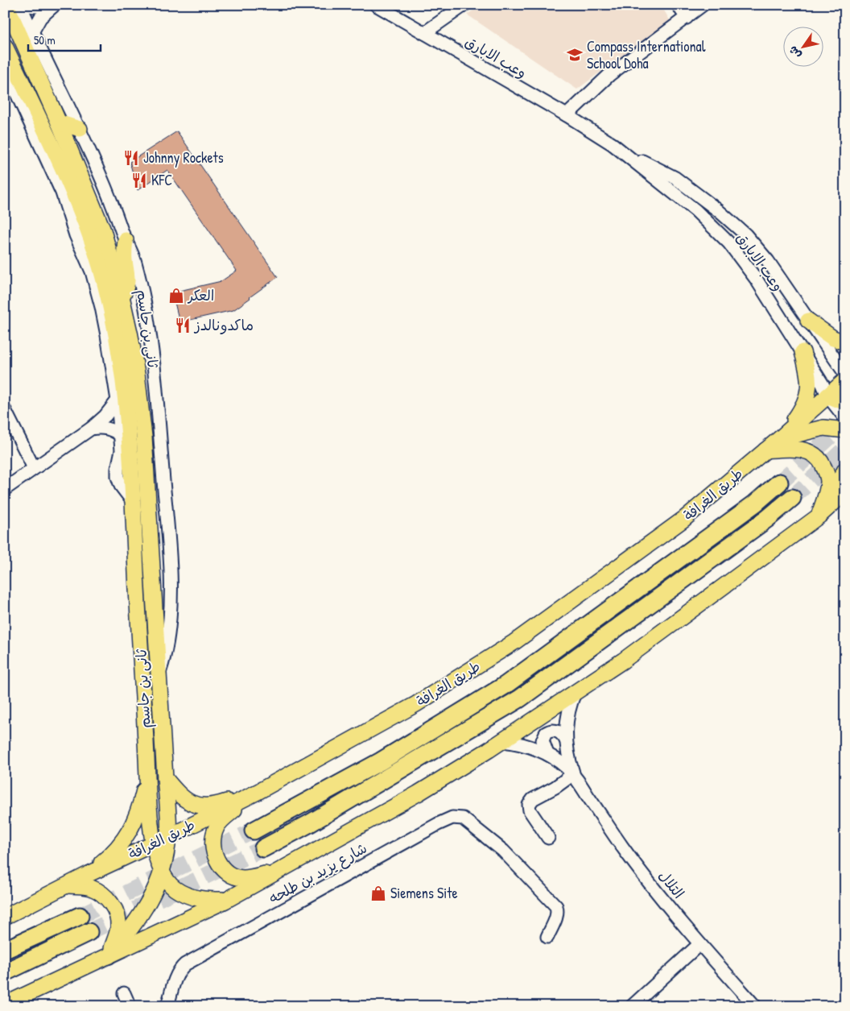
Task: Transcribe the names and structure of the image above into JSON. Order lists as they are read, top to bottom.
{
  "streets": {
    "highway": ["طريق الغرافة"],
    "main road": ["ثانى بن جاسم"],
    "street": ["وعب الابارق", "شارع يزيد بن طلحه", "التلال"]
  },
  "crossings": [
    ["وعب الابارق", "طريق الغرافة"],
    ["ثانى بن جاسم", "طريق الغرافة"]
  ],
  "places": {
    "school or university": ["Compass International School Doha"],
    "restaurant": ["Johnny Rockets", "KFC", "ماكدونالدز"],
    "shop": ["العكر", "Siemens Site"]
  },
  "scale_bar": "50 m",
  "north": "bottom left"
}
